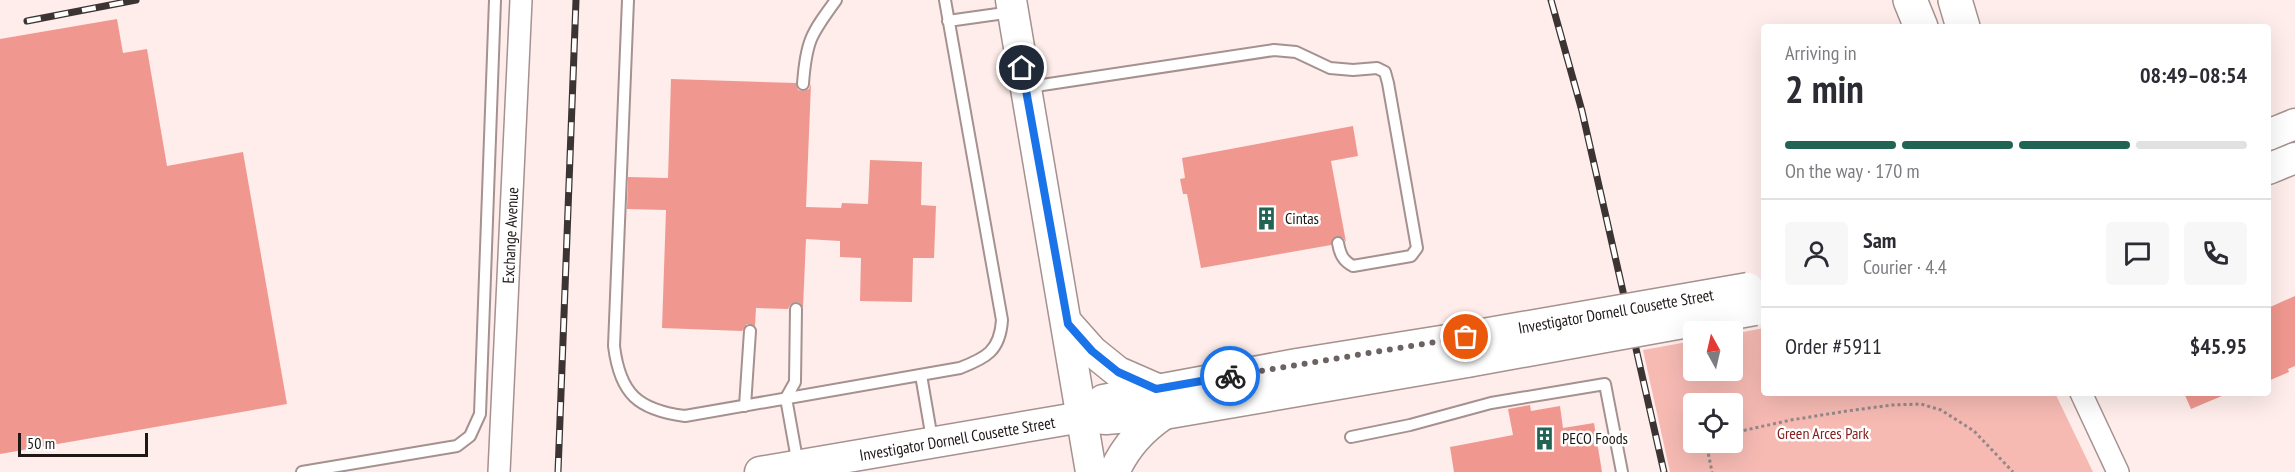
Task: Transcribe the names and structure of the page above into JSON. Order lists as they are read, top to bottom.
{
  "streets": {
    "main road": ["Investigator Dornell Cousette Street"],
    "street": ["Exchange Avenue"]
  },
  "parks": ["Green Arces Park"],
  "places": {
    "building": ["Cintas", "PECO Foods"]
  },
  "scale_bar": "50 m",
  "north": "top",
  "page": {
    "heading": ["2 min", "Arriving in", "08:49–08:54"],
    "panel": [
      "Sam",
      "Courier · 4.4",
      "Order #5911",
      "$45.95"
    ],
    "bar": "On the way · 170 m",
    "scale": "50 m"
  }
}
